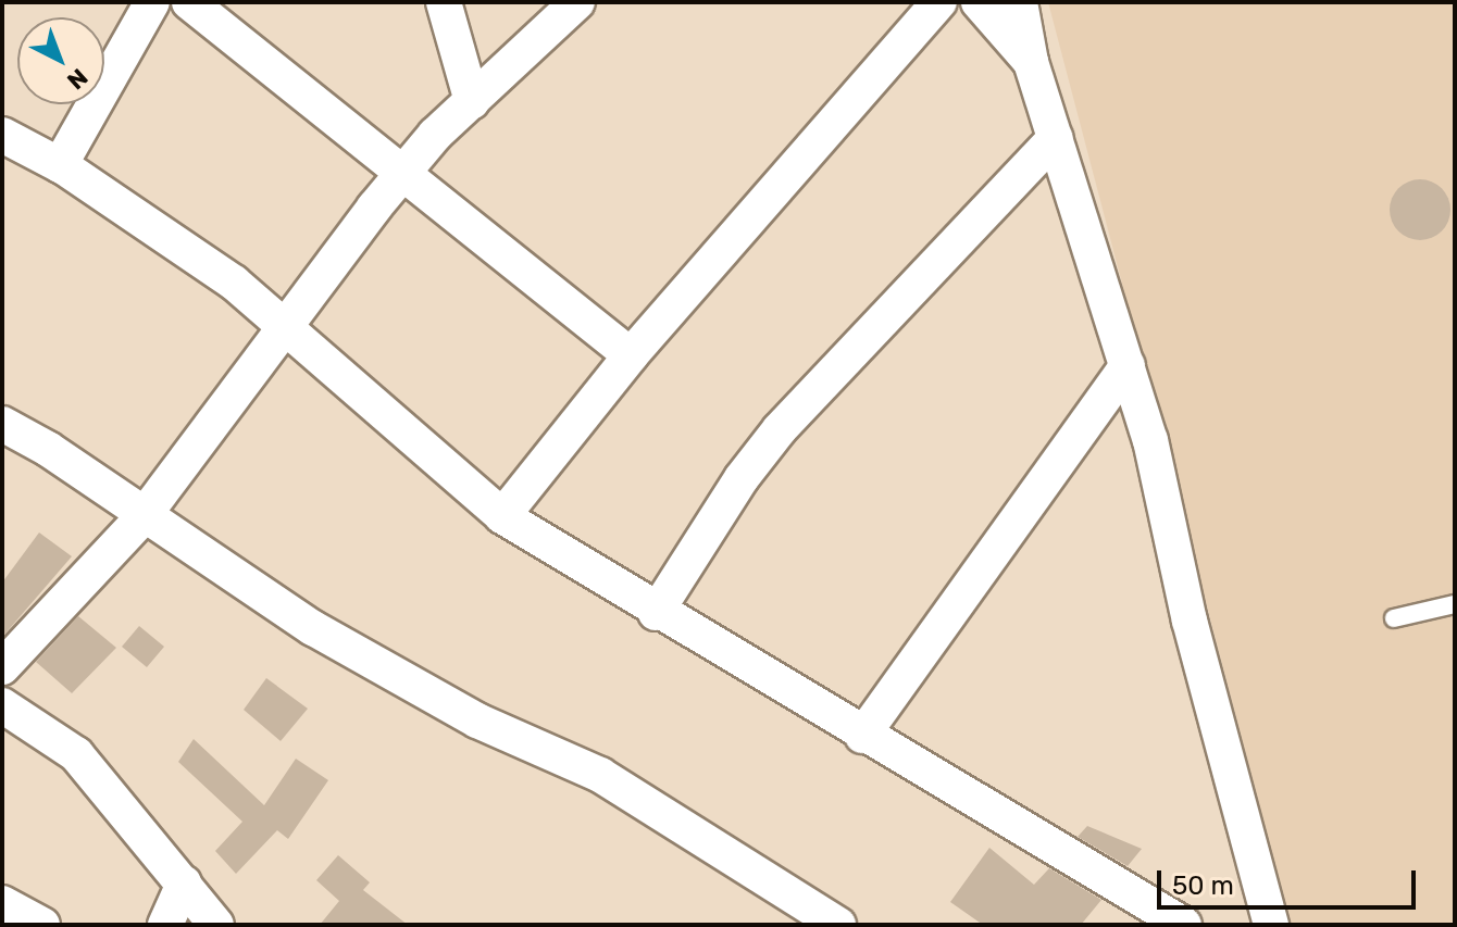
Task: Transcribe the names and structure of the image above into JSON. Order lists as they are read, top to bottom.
{
  "scale_bar": "50 m",
  "north": "bottom right"
}
